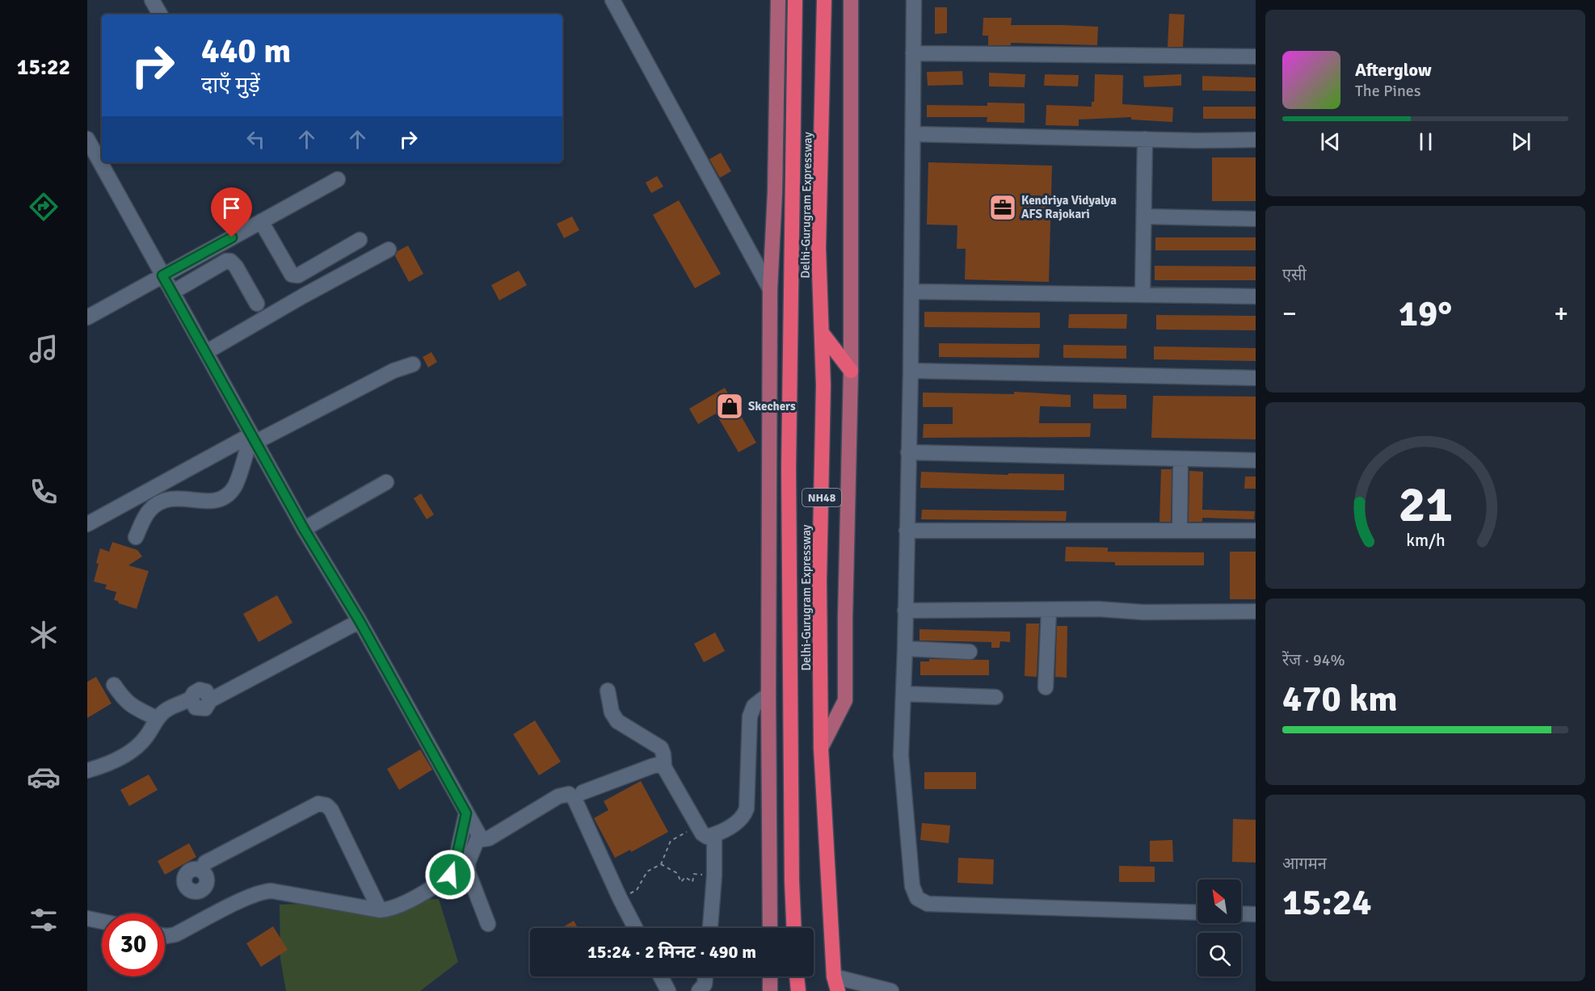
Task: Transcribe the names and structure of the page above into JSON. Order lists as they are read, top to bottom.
{
  "streets": {
    "highway": ["Delhi-Gurugram Expressway", "NH48"]
  },
  "places": {
    "office": ["Kendriya Vidyalya AFS Rajokari"],
    "shop": ["Skechers"]
  },
  "north": "top left",
  "page": {
    "tabs": "15:22",
    "turn": ["440 m", "दाएँ मुड़ें"],
    "song": ["Afterglow", "The Pines"],
    "tile": [
      "एसी",
      ["रेंज · 94%", "470 km"],
      ["आगमन", "15:24"]
    ],
    "heat": ["−", "19°", "+"],
    "limit": "30",
    "trip": "15:24 · 2 मिनट · 490 m",
    "gauge": ["21", "km/h"]
  }
}
